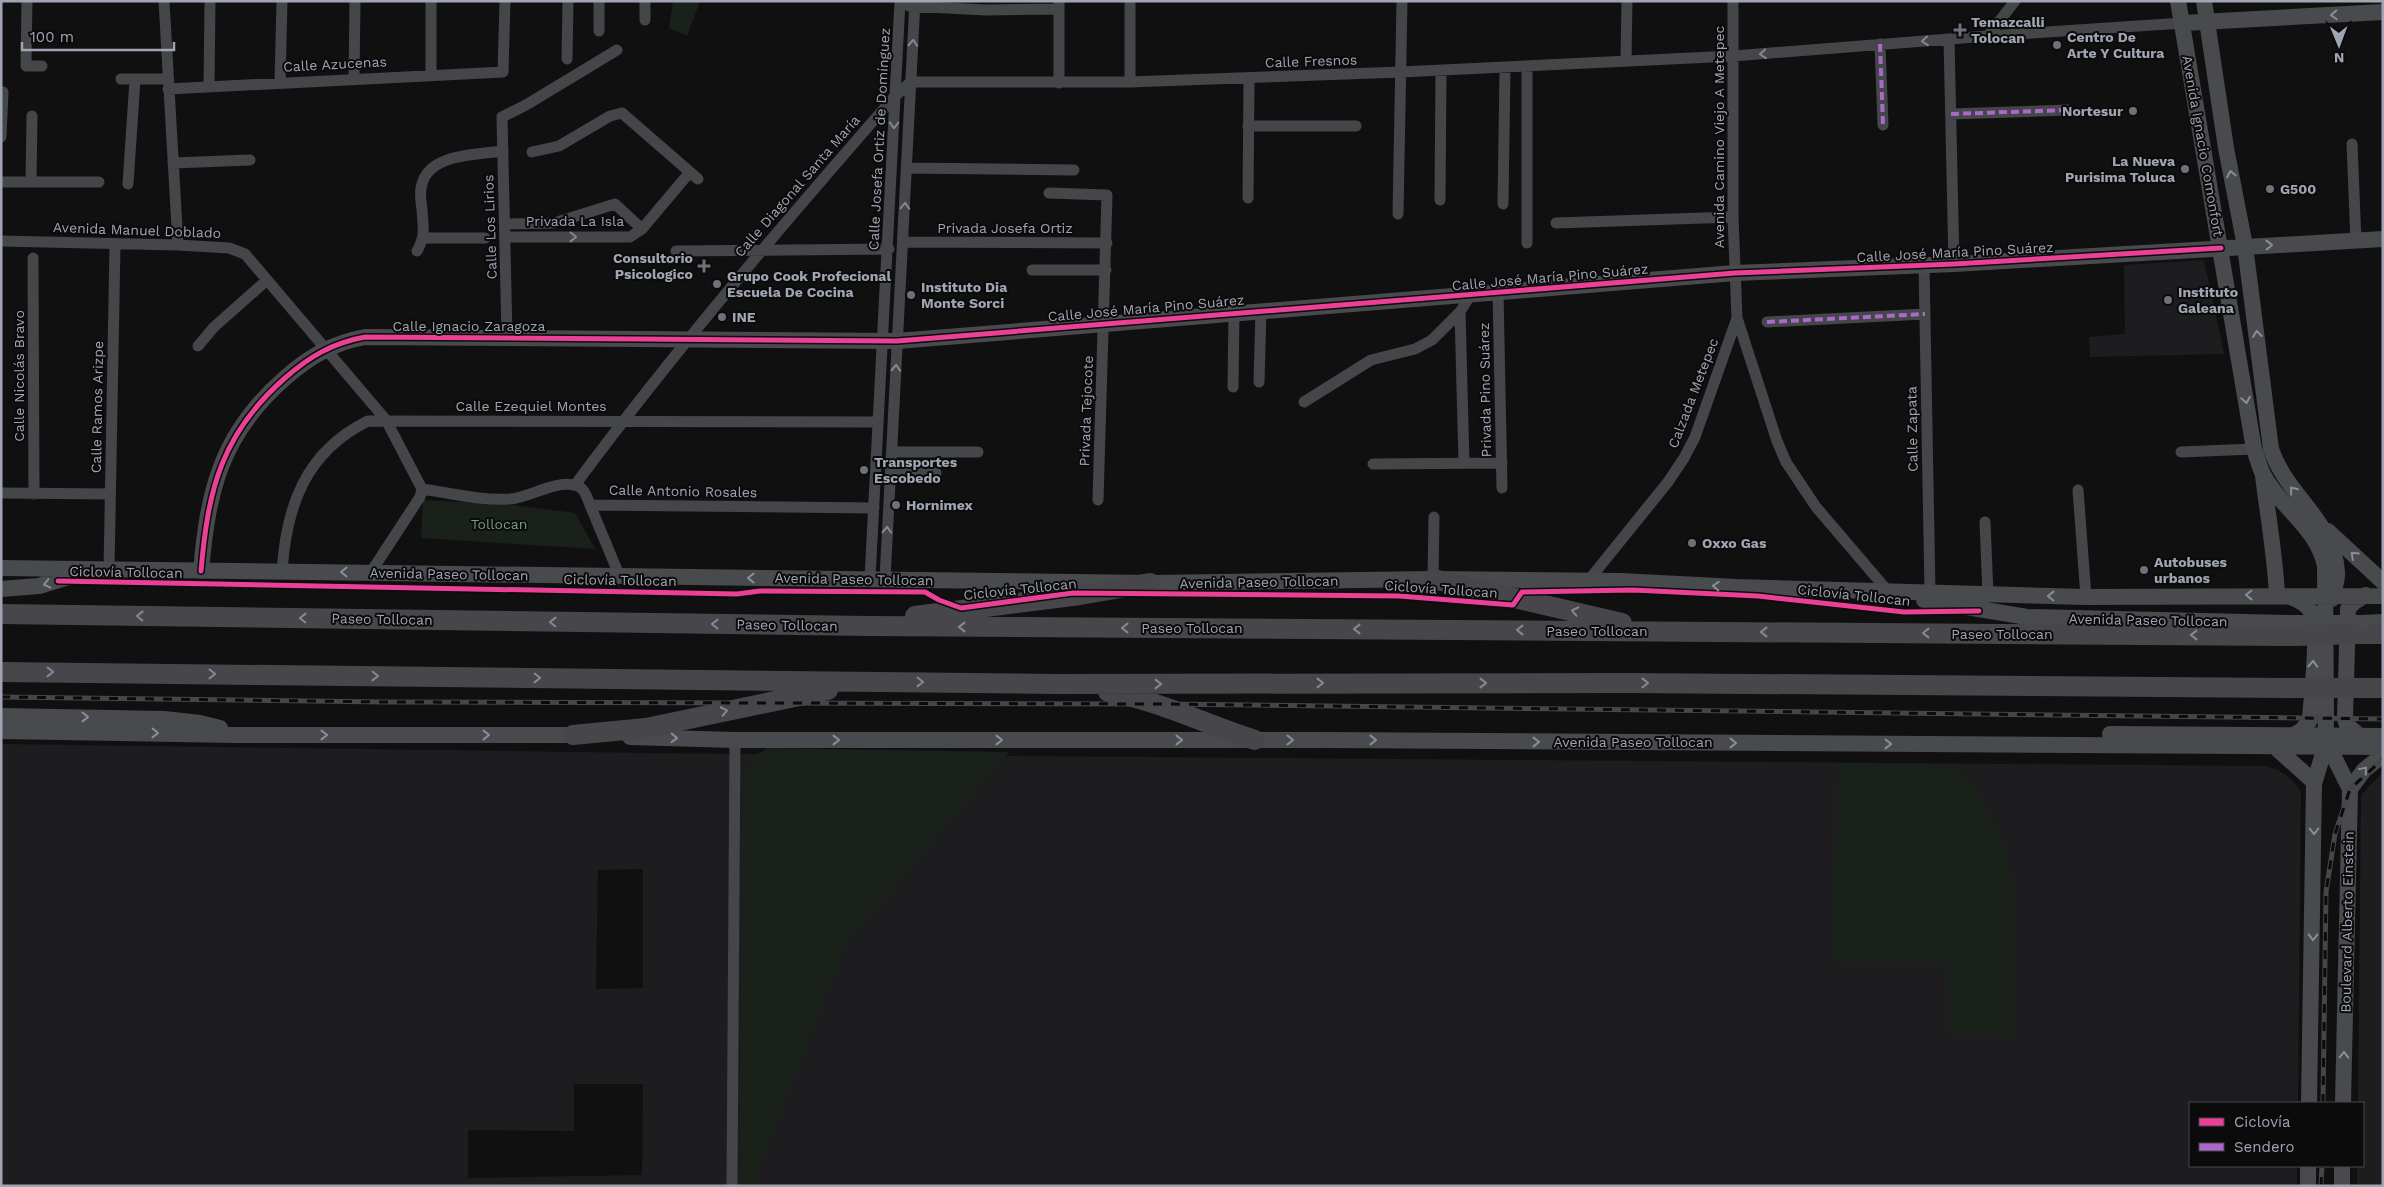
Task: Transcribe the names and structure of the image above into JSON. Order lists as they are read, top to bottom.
{
  "streets": {
    "highway": ["Paseo Tollocan"],
    "main road": [
      "Avenida Ignacio Comonfort",
      "Calle José María Pino Suárez",
      "Calle Ignacio Zaragoza",
      "Avenida Paseo Tollocan",
      "Boulevard Alberto Einstein"
    ],
    "street": [
      "Calle Fresnos",
      "Calle Azucenas",
      "Avenida Camino Viejo A Metepec",
      "Calle Josefa Ortiz de Domínguez",
      "Calle Diagonal Santa María",
      "Privada La Isla",
      "Calle Los Lirios",
      "Privada Josefa Ortiz",
      "Avenida Manuel Doblado",
      "Calle Nicolás Bravo",
      "Privada Pino Suárez",
      "Calzada Metepec",
      "Calle Ezequiel Montes",
      "Calle Ramos Arizpe",
      "Privada Tejocote",
      "Calle Zapata",
      "Calle Antonio Rosales"
    ],
    "cycle path": ["Ciclovía Tollocan"]
  },
  "crossings": [
    ["Calle Fresnos", "Avenida Camino Viejo A Metepec"],
    ["Calle Fresnos", "Calle Josefa Ortiz de Domínguez"],
    ["Calle Fresnos", "Avenida Ignacio Comonfort"],
    ["Avenida Camino Viejo A Metepec", "Calle José María Pino Suárez"],
    ["Avenida Camino Viejo A Metepec", "Calzada Metepec"],
    ["Calle Josefa Ortiz de Domínguez", "Calle Diagonal Santa María"],
    ["Calle Josefa Ortiz de Domínguez", "Privada Josefa Ortiz"],
    ["Calle Josefa Ortiz de Domínguez", "Calle José María Pino Suárez"],
    ["Calle Josefa Ortiz de Domínguez", "Calle Ignacio Zaragoza"],
    ["Calle Josefa Ortiz de Domínguez", "Calle Ezequiel Montes"],
    ["Calle Josefa Ortiz de Domínguez", "Calle Antonio Rosales"],
    ["Calle Josefa Ortiz de Domínguez", "Avenida Paseo Tollocan"],
    ["Avenida Ignacio Comonfort", "Calle José María Pino Suárez"],
    ["Avenida Ignacio Comonfort", "Avenida Paseo Tollocan"],
    ["Calle Diagonal Santa María", "Calle Ignacio Zaragoza"],
    ["Calle Diagonal Santa María", "Calle Ezequiel Montes"],
    ["Calle Diagonal Santa María", "Calle Antonio Rosales"],
    ["Privada La Isla", "Calle Los Lirios"],
    ["Calle Los Lirios", "Calle Ignacio Zaragoza"],
    ["Privada Josefa Ortiz", "Privada Tejocote"],
    ["Avenida Manuel Doblado", "Calle Ignacio Zaragoza"],
    ["Avenida Manuel Doblado", "Calle Ezequiel Montes"],
    ["Avenida Manuel Doblado", "Calle Ramos Arizpe"],
    ["Calle José María Pino Suárez", "Calle Ignacio Zaragoza"],
    ["Calle José María Pino Suárez", "Privada Pino Suárez"],
    ["Calle José María Pino Suárez", "Calzada Metepec"],
    ["Calle José María Pino Suárez", "Privada Tejocote"],
    ["Calle José María Pino Suárez", "Calle Zapata"],
    ["Calle Ignacio Zaragoza", "Avenida Paseo Tollocan"],
    ["Calzada Metepec", "Avenida Paseo Tollocan"],
    ["Calle Ezequiel Montes", "Avenida Paseo Tollocan"],
    ["Calle Ramos Arizpe", "Avenida Paseo Tollocan"],
    ["Calle Zapata", "Avenida Paseo Tollocan"],
    ["Avenida Paseo Tollocan", "Paseo Tollocan"],
    ["Avenida Paseo Tollocan", "Boulevard Alberto Einstein"]
  ],
  "parks": ["Tollocan"],
  "places": {
    "health": ["Temazcalli Tolocan", "Consultorio Psicologico"],
    "other": [
      "Centro De Arte Y Cultura",
      "Nortesur",
      "La Nueva Purisima Toluca",
      "G500",
      "Grupo Cook Profecional Escuela De Cocina",
      "Instituto Dia Monte Sorci",
      "Instituto Galeana",
      "INE",
      "Transportes Escobedo",
      "Hornimex",
      "Oxxo Gas",
      "Autobuses urbanos"
    ]
  },
  "legend": ["Ciclovía", "Sendero"],
  "scale_bar": "100 m",
  "north": "bottom"
}
